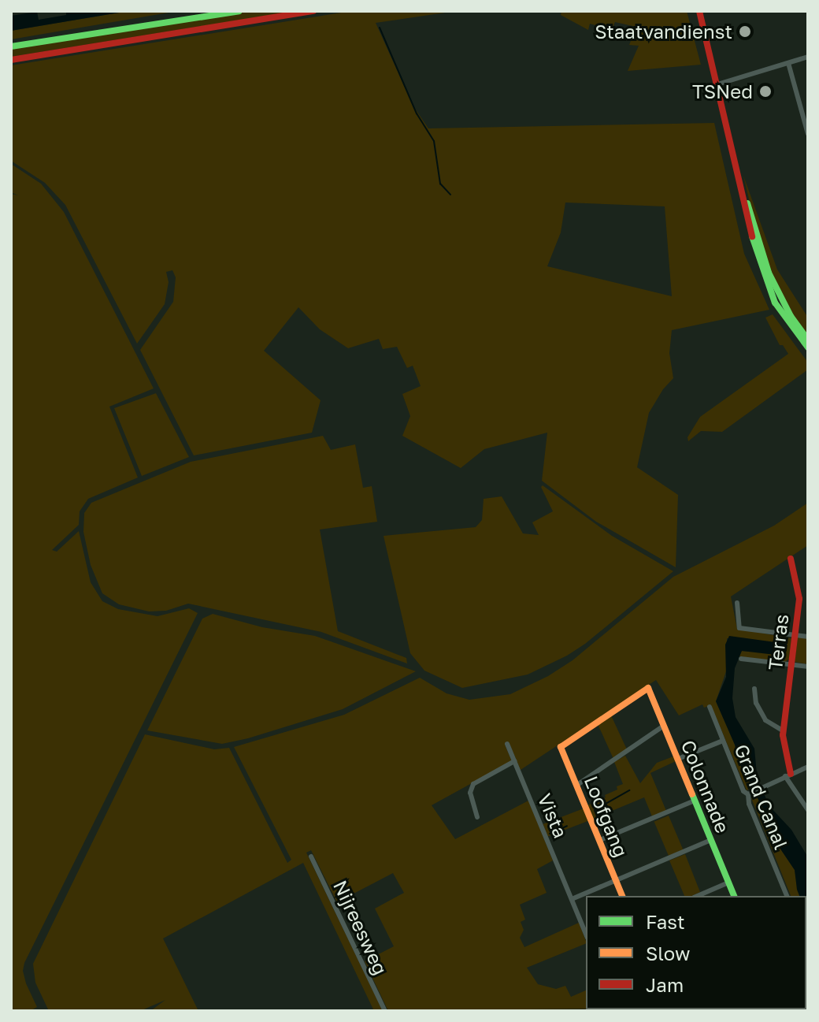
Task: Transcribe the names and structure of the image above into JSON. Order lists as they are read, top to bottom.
{
  "streets": {
    "main road": ["Terras", "Colonnade", "Loofgang"],
    "street": ["Grand Canal", "Vista", "Nijreesweg"]
  },
  "crossings": [
    ["Colonnade", "Grand Canal"],
    ["Colonnade", "Loofgang"]
  ],
  "places": ["Staatvandienst", "TSNed"],
  "legend": ["Fast", "Slow", "Jam"]
}
